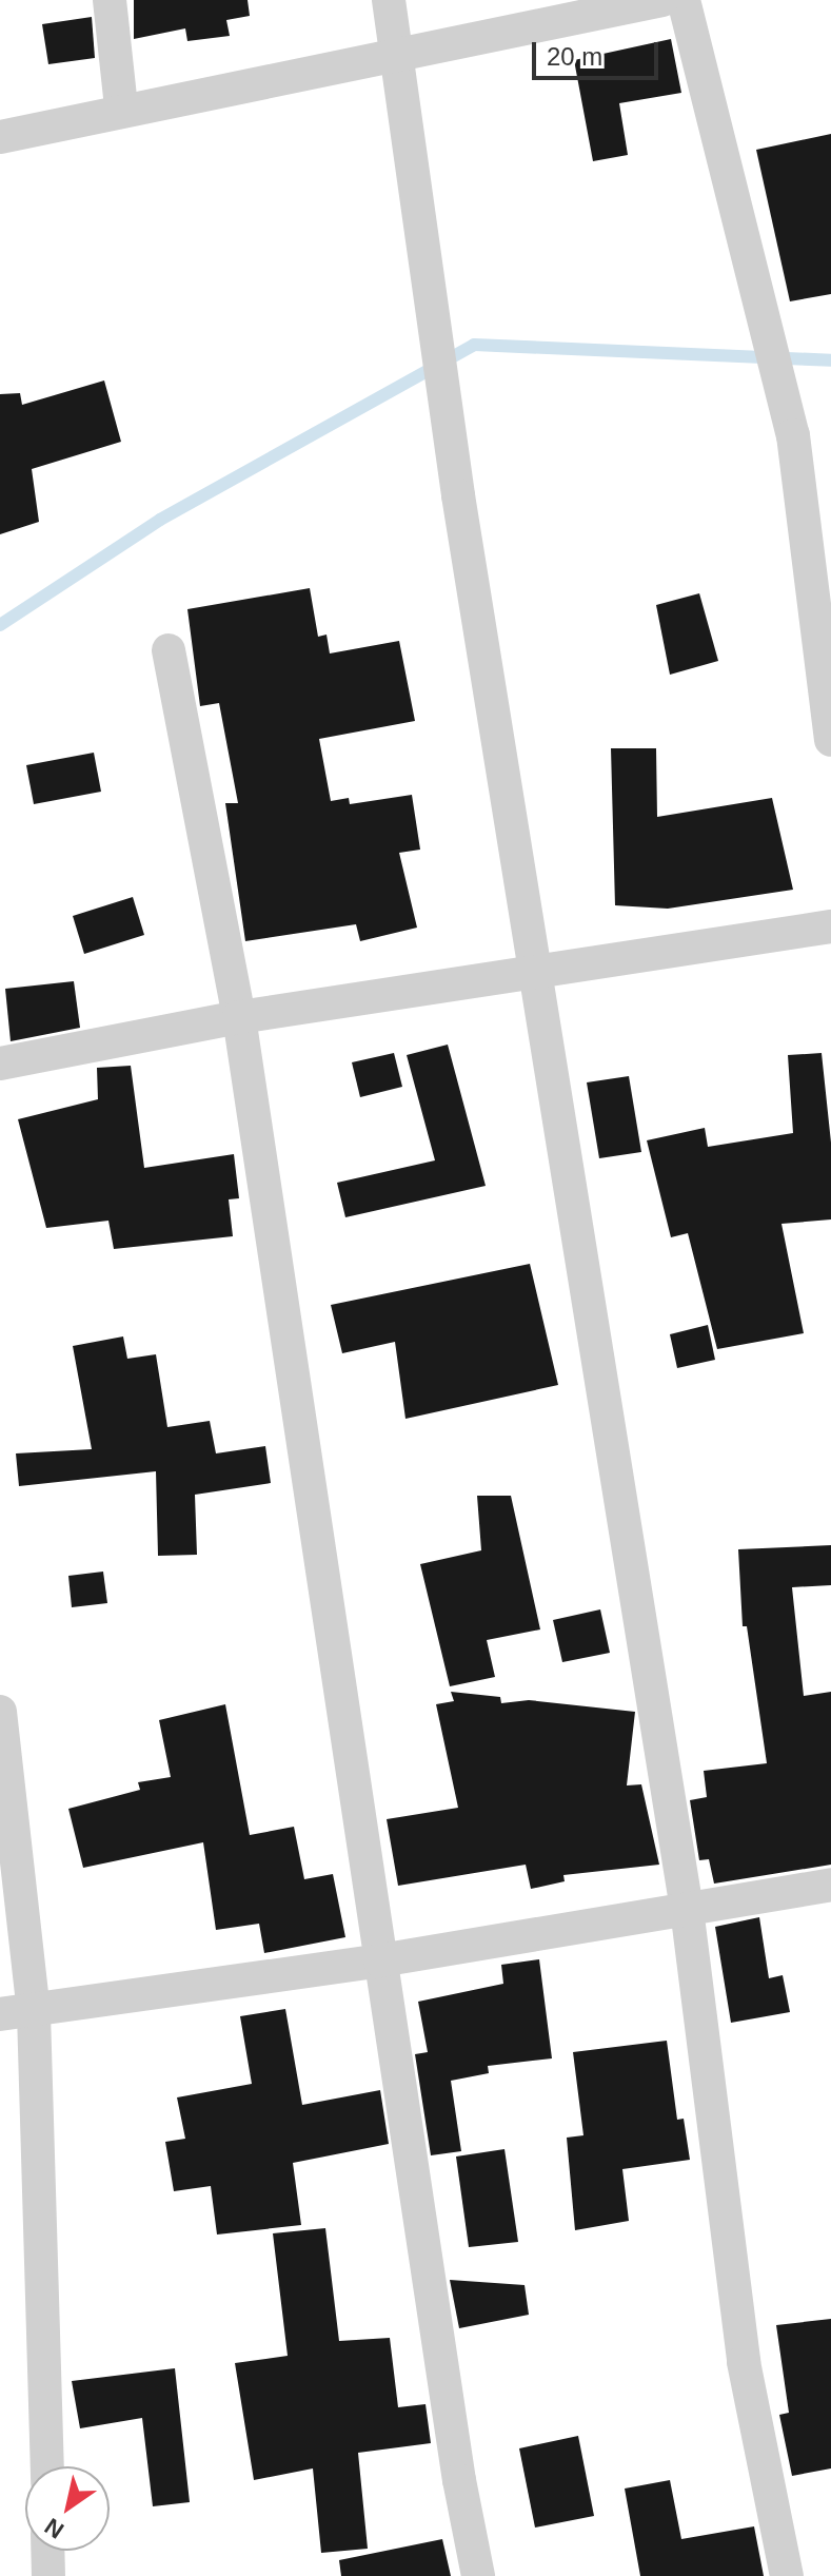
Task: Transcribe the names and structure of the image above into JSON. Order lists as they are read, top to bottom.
{
  "scale_bar": "20 m",
  "north": "bottom left"
}
